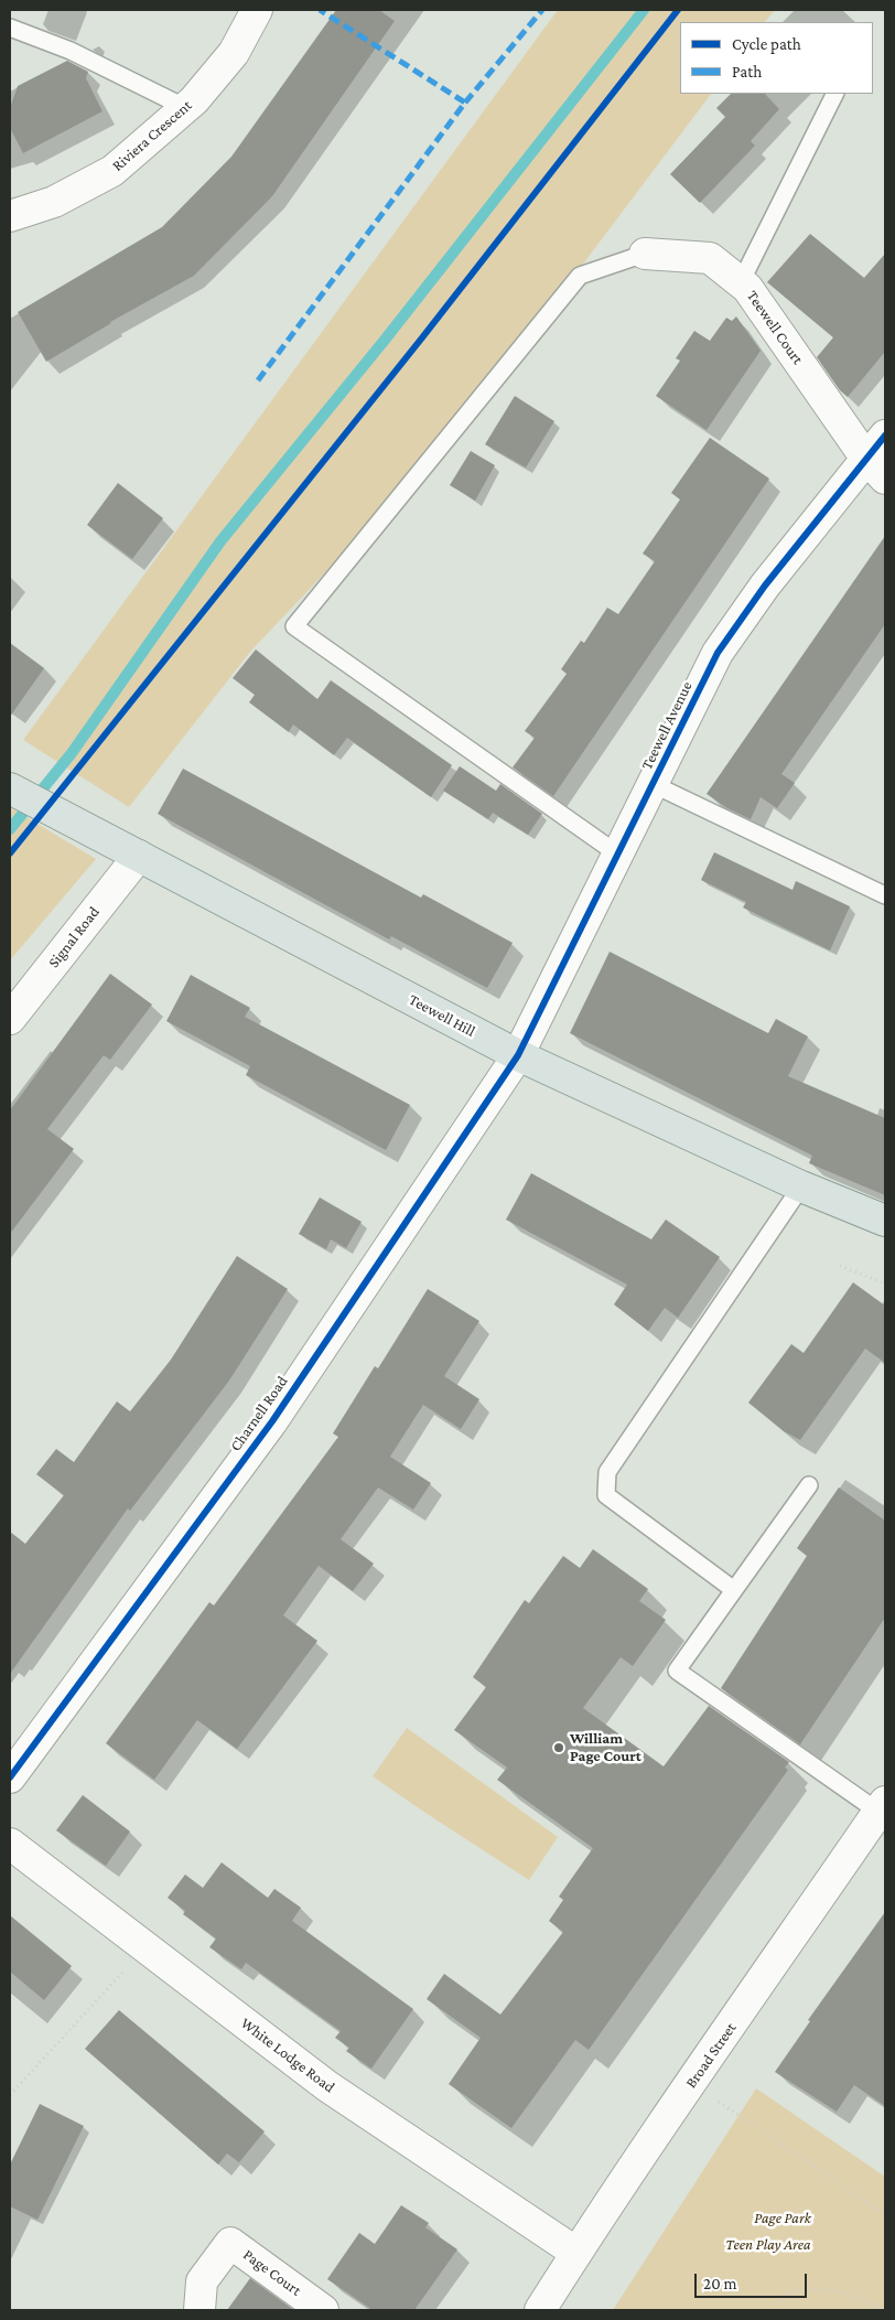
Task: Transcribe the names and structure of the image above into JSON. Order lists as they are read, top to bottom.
{
  "streets": {
    "main road": ["Teewell Hill"],
    "street": [
      "Riviera Crescent",
      "Teewell Court",
      "Teewell Avenue",
      "Signal Road",
      "Charnell Road",
      "White Lodge Road",
      "Broad Street",
      "Page Court"
    ]
  },
  "crossings": [
    ["Teewell Court", "Teewell Avenue"],
    ["Teewell Avenue", "Teewell Hill"],
    ["Teewell Avenue", "Charnell Road"],
    ["Signal Road", "Teewell Hill"],
    ["Teewell Hill", "Charnell Road"],
    ["White Lodge Road", "Broad Street"]
  ],
  "parks": ["Page Park", "Teen Play Area"],
  "places": ["William Page Court"],
  "legend": ["Cycle path", "Path"],
  "scale_bar": "20 m"
}
